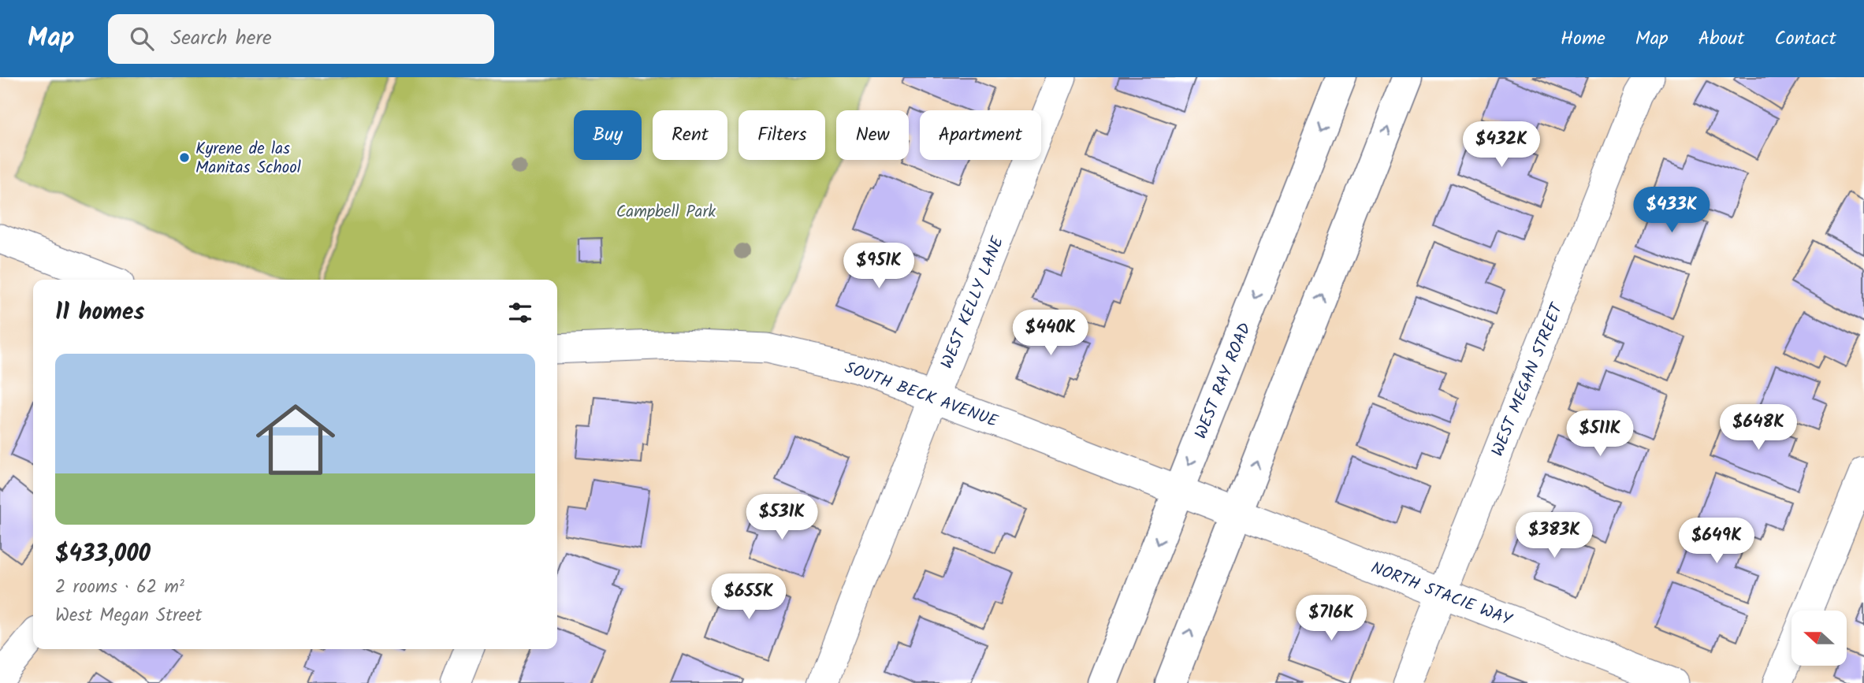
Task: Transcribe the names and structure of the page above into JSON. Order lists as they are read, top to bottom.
{
  "streets": {
    "main road": ["WEST RAY ROAD"],
    "street": [
      "WEST KELLY LANE",
      "WEST MEGAN STREET",
      "SOUTH BECK AVENUE",
      "NORTH STACIE WAY"
    ]
  },
  "crossings": [
    ["WEST KELLY LANE", "SOUTH BECK AVENUE"],
    ["WEST MEGAN STREET", "NORTH STACIE WAY"],
    ["WEST RAY ROAD", "SOUTH BECK AVENUE"],
    ["SOUTH BECK AVENUE", "NORTH STACIE WAY"]
  ],
  "parks": ["Campbell Park"],
  "places": ["Kyrene de las Manitas School"],
  "north": "left",
  "page": {
    "header": "Map",
    "search": "Search here",
    "nav": [
      "Home",
      "Map",
      "About",
      "Contact"
    ],
    "chip": [
      "Buy",
      "Rent",
      "Filters",
      "New",
      "Apartment"
    ],
    "price": [
      "$432K",
      "$433K",
      "$951K",
      "$440K",
      "$648K",
      "$511K",
      "$531K",
      "$383K",
      "$649K",
      "$655K",
      "$716K"
    ],
    "heading": "11 homes",
    "list": [
      {
        "name": "$433,000",
        "note": "2 rooms · 62 m² · West Megan Street"
      }
    ]
  }
}
